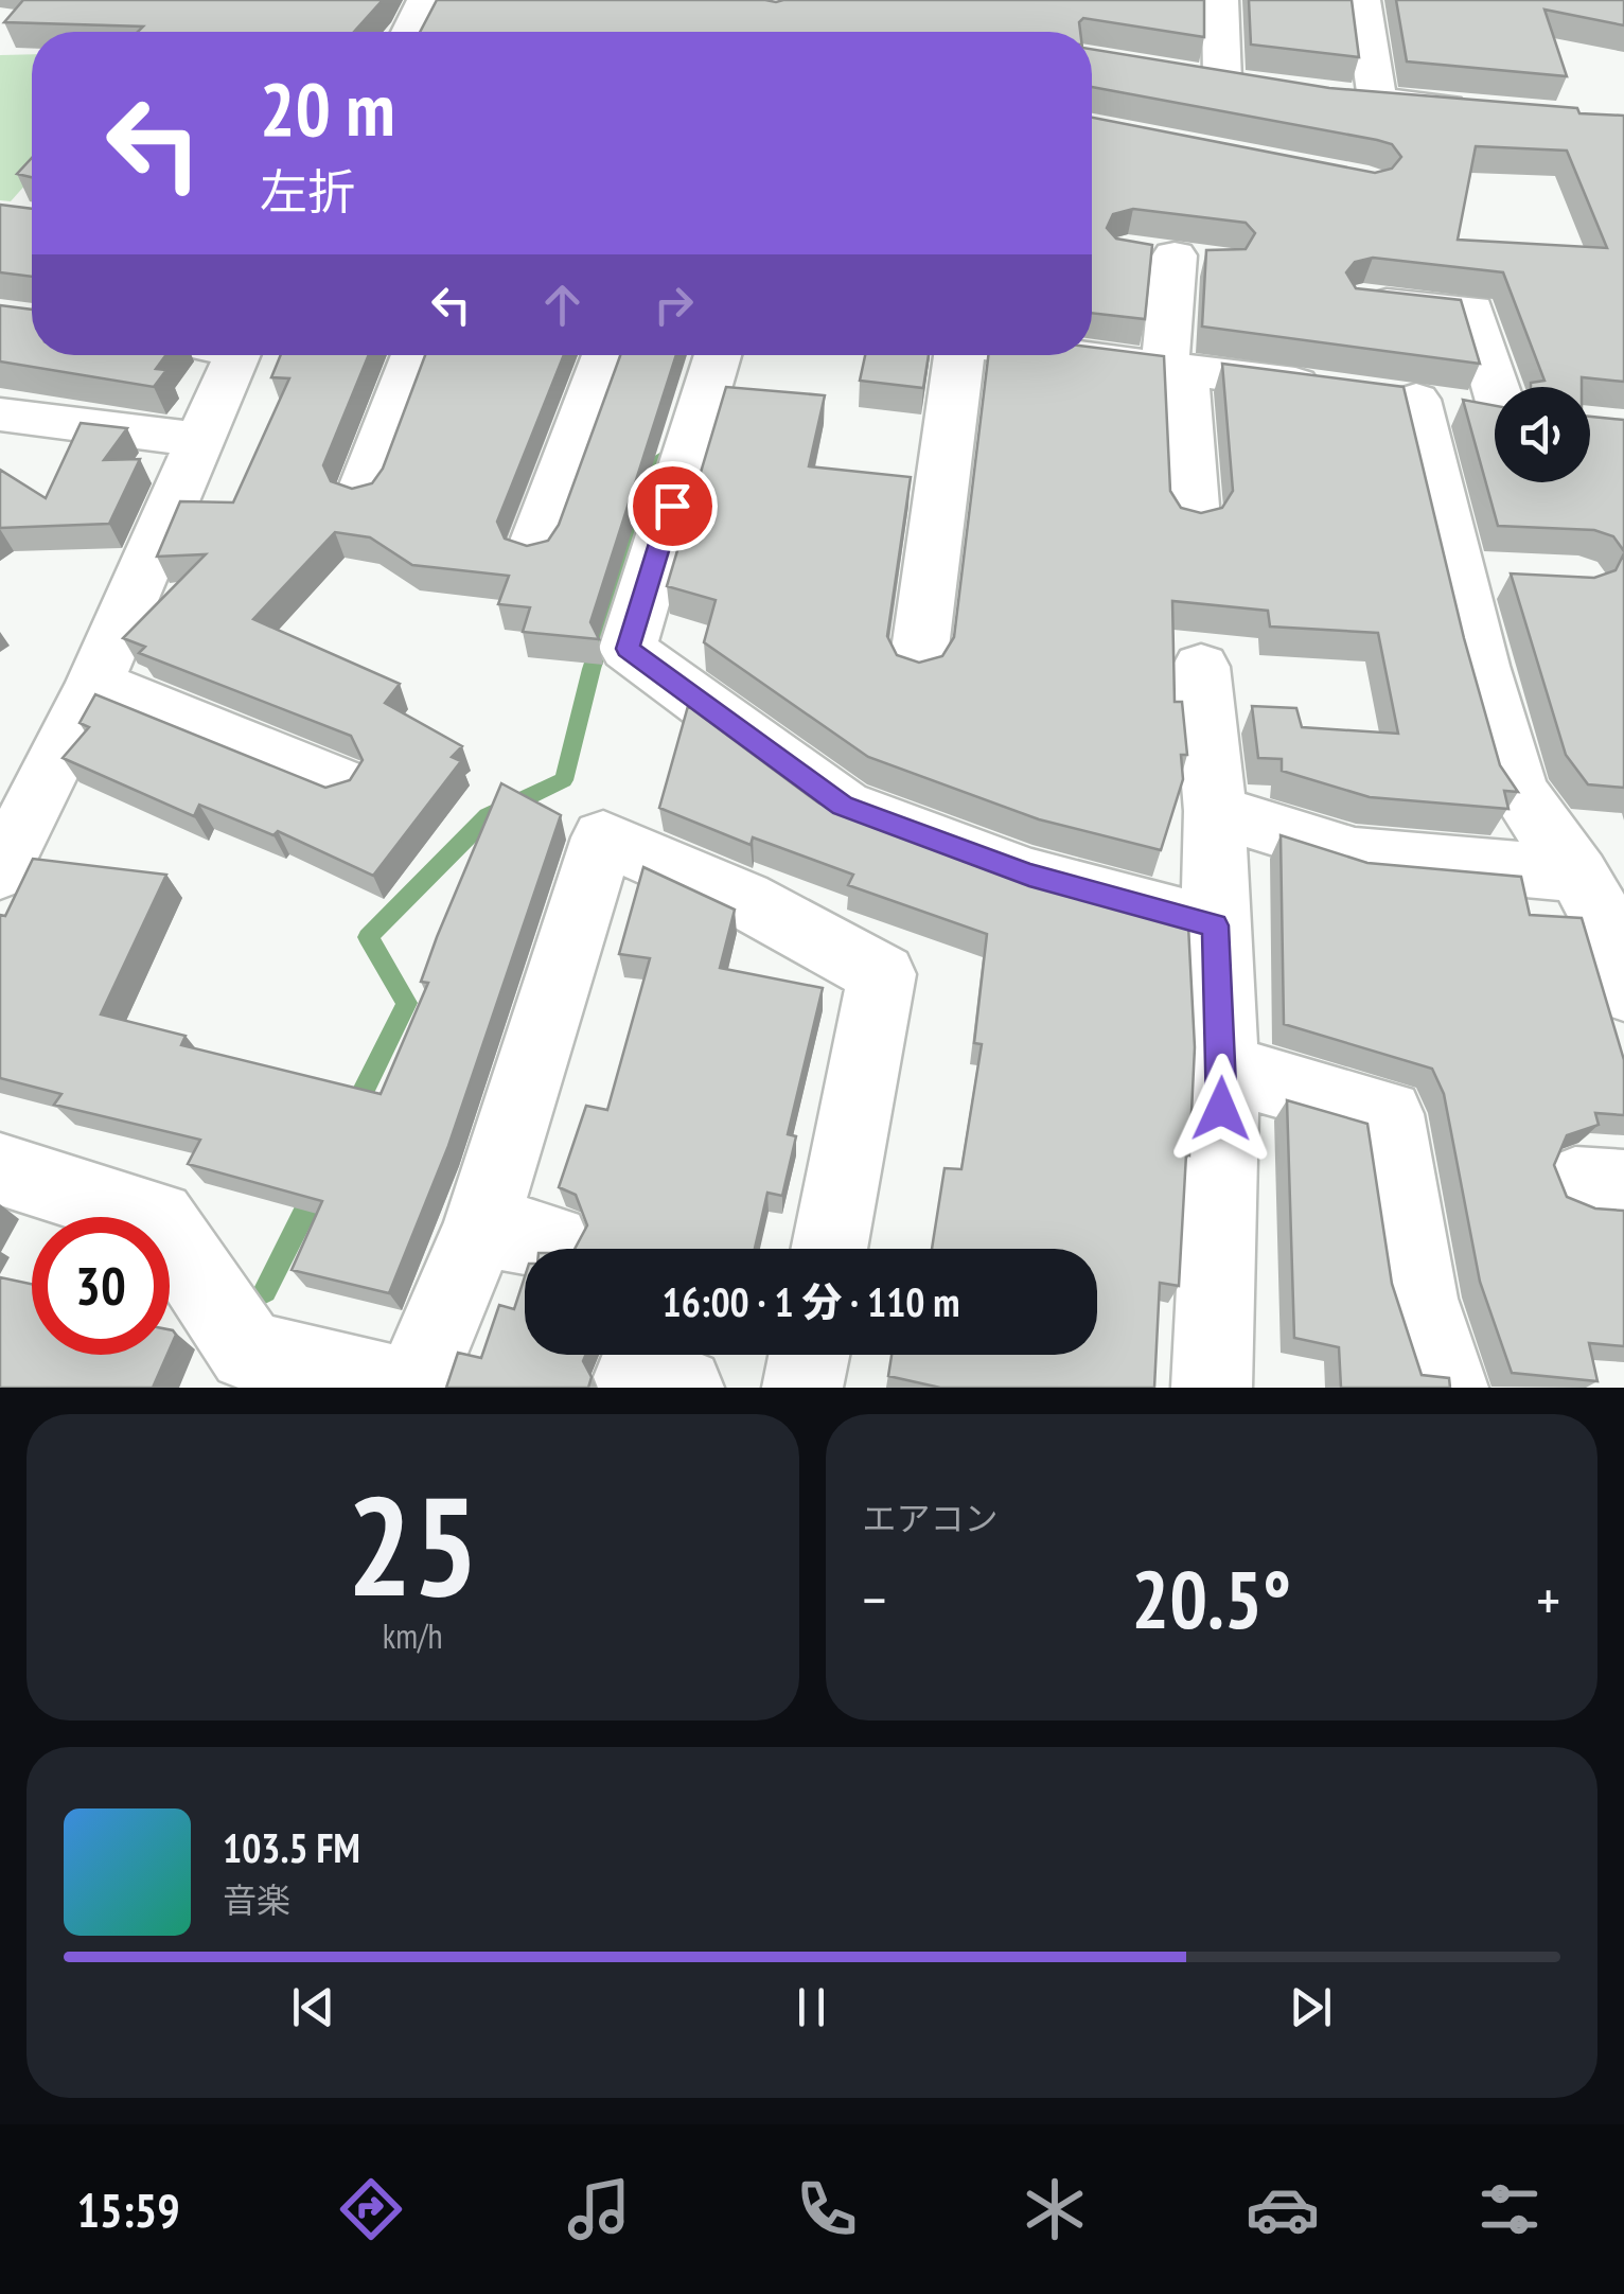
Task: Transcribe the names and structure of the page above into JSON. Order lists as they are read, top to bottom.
{
  "page": {
    "turn": ["20 m", "左折"],
    "limit": "30",
    "trip": "16:00 · 1 分 · 110 m",
    "tile": [
      ["25", "km/h"],
      "エアコン"
    ],
    "heat": ["−", "20.5°", "+"],
    "song": ["103.5 FM", "音楽"],
    "tabs": "15:59"
  }
}
